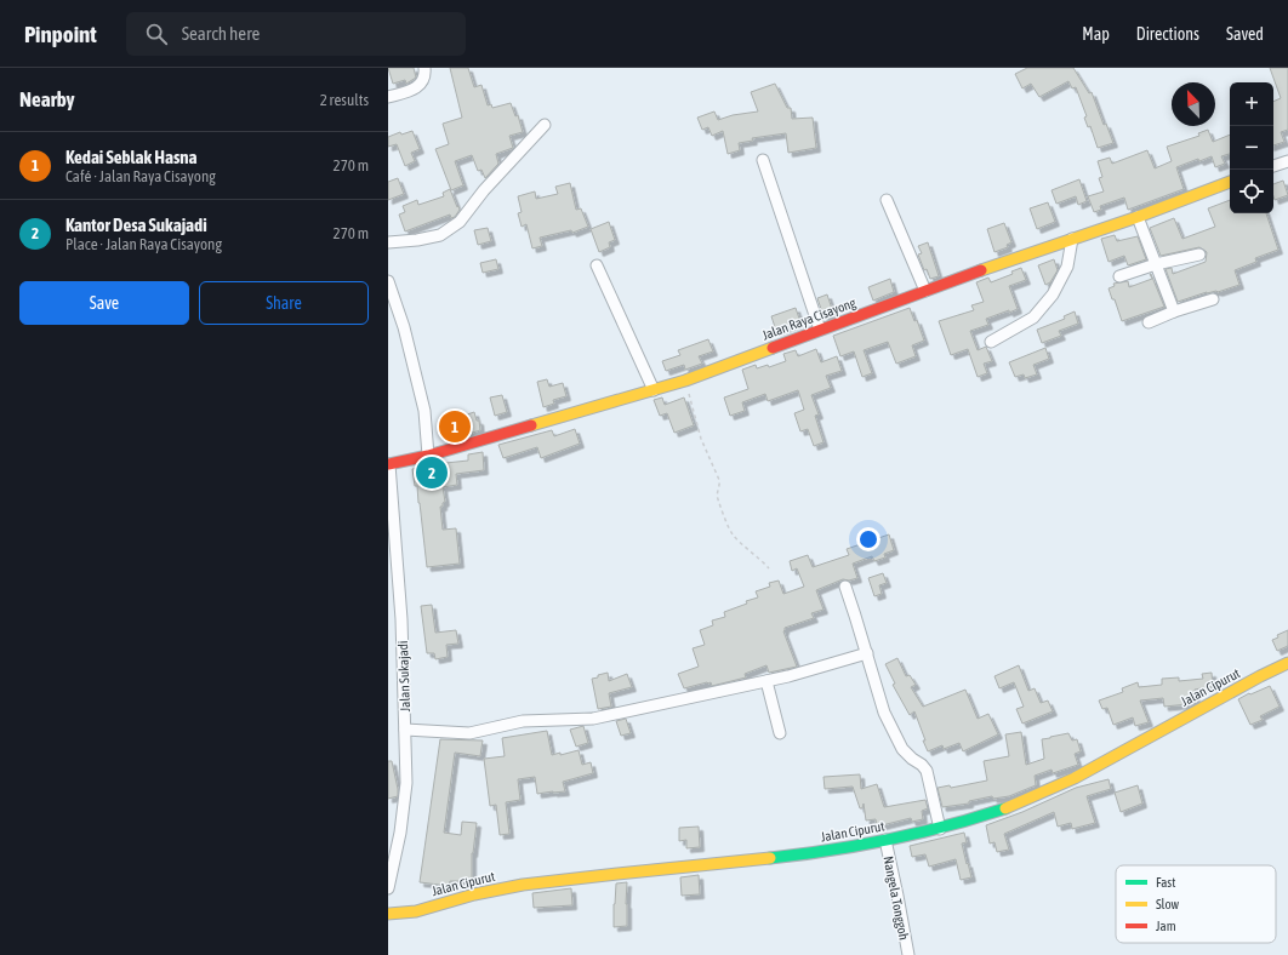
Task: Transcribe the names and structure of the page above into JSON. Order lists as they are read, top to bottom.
{
  "streets": {
    "street": [
      "Jalan Raya Cisayong",
      "Jalan Sukajadi",
      "Jalan Cipurut",
      "Nangela Tonggoh"
    ]
  },
  "crossings": [
    ["Jalan Raya Cisayong", "Jalan Sukajadi"],
    ["Jalan Cipurut", "Nangela Tonggoh"]
  ],
  "legend": ["Fast", "Slow", "Jam"],
  "north": "top left",
  "page": {
    "header": "Pinpoint",
    "search": "Search here",
    "nav": ["Map", "Directions", "Saved"],
    "heading": ["Nearby", "2 results"],
    "map_buttons": ["+", "−"],
    "list": [
      {
        "mark": "1",
        "name": "Kedai Seblak Hasna",
        "note": "Café · Jalan Raya Cisayong",
        "value": "270 m"
      },
      {
        "mark": "2",
        "name": "Kantor Desa Sukajadi",
        "note": "Place · Jalan Raya Cisayong",
        "value": "270 m"
      }
    ],
    "buttons": ["Save", "Share"],
    "pins": ["1", "2"]
  }
}
